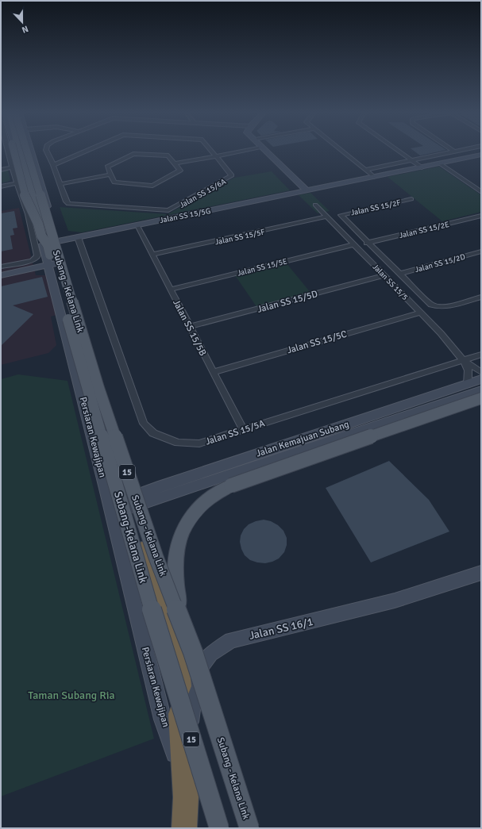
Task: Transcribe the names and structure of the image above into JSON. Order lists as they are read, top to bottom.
{
  "streets": {
    "main road": [
      "Jalan SS 15/5G",
      "Subang - Kelana Link",
      "Persiaran Kewajipan",
      "Jalan Kemajuan Subang",
      "15",
      "Subang-Kelana Link",
      "Jalan SS 16/1"
    ],
    "street": [
      "Jalan SS 15/6A",
      "Jalan SS 15/2F",
      "Jalan SS 15/2E",
      "Jalan SS 15/5F",
      "Jalan SS 15/2D",
      "Jalan SS 15/5E",
      "Jalan SS 15/5",
      "Jalan SS 15/5D",
      "Jalan SS 15/5B",
      "Jalan SS 15/5C",
      "Jalan SS 15/5A"
    ]
  },
  "crossings": [
    ["Jalan SS 15/2F", "Jalan SS 15/2E"],
    ["Jalan SS 15/5G", "Subang - Kelana Link"],
    ["Jalan SS 15/5G", "Jalan SS 15/5B"],
    ["Jalan SS 15/5G", "Jalan SS 15/5A"],
    ["Jalan SS 15/5G", "Persiaran Kewajipan"],
    ["Jalan SS 15/5G", "Subang-Kelana Link"],
    ["Jalan SS 15/5F", "Jalan SS 15/5"],
    ["Jalan SS 15/5F", "Jalan SS 15/5B"],
    ["Jalan SS 15/5E", "Jalan SS 15/5"],
    ["Jalan SS 15/5E", "Jalan SS 15/5B"],
    ["Jalan SS 15/5", "Jalan SS 15/5D"],
    ["Jalan SS 15/5", "Jalan SS 15/5C"],
    ["Jalan SS 15/5", "Jalan SS 15/5A"],
    ["Jalan SS 15/5", "Jalan Kemajuan Subang"],
    ["Subang - Kelana Link", "Persiaran Kewajipan"],
    ["Subang - Kelana Link", "Subang-Kelana Link"],
    ["Jalan SS 15/5D", "Jalan SS 15/5B"],
    ["Jalan SS 15/5B", "Jalan SS 15/5C"],
    ["Jalan SS 15/5B", "Jalan SS 15/5A"],
    ["Persiaran Kewajipan", "Jalan Kemajuan Subang"],
    ["Persiaran Kewajipan", "Subang-Kelana Link"],
    ["Persiaran Kewajipan", "Jalan SS 16/1"]
  ],
  "parks": ["Taman Subang Ria"],
  "north": "bottom"
}
